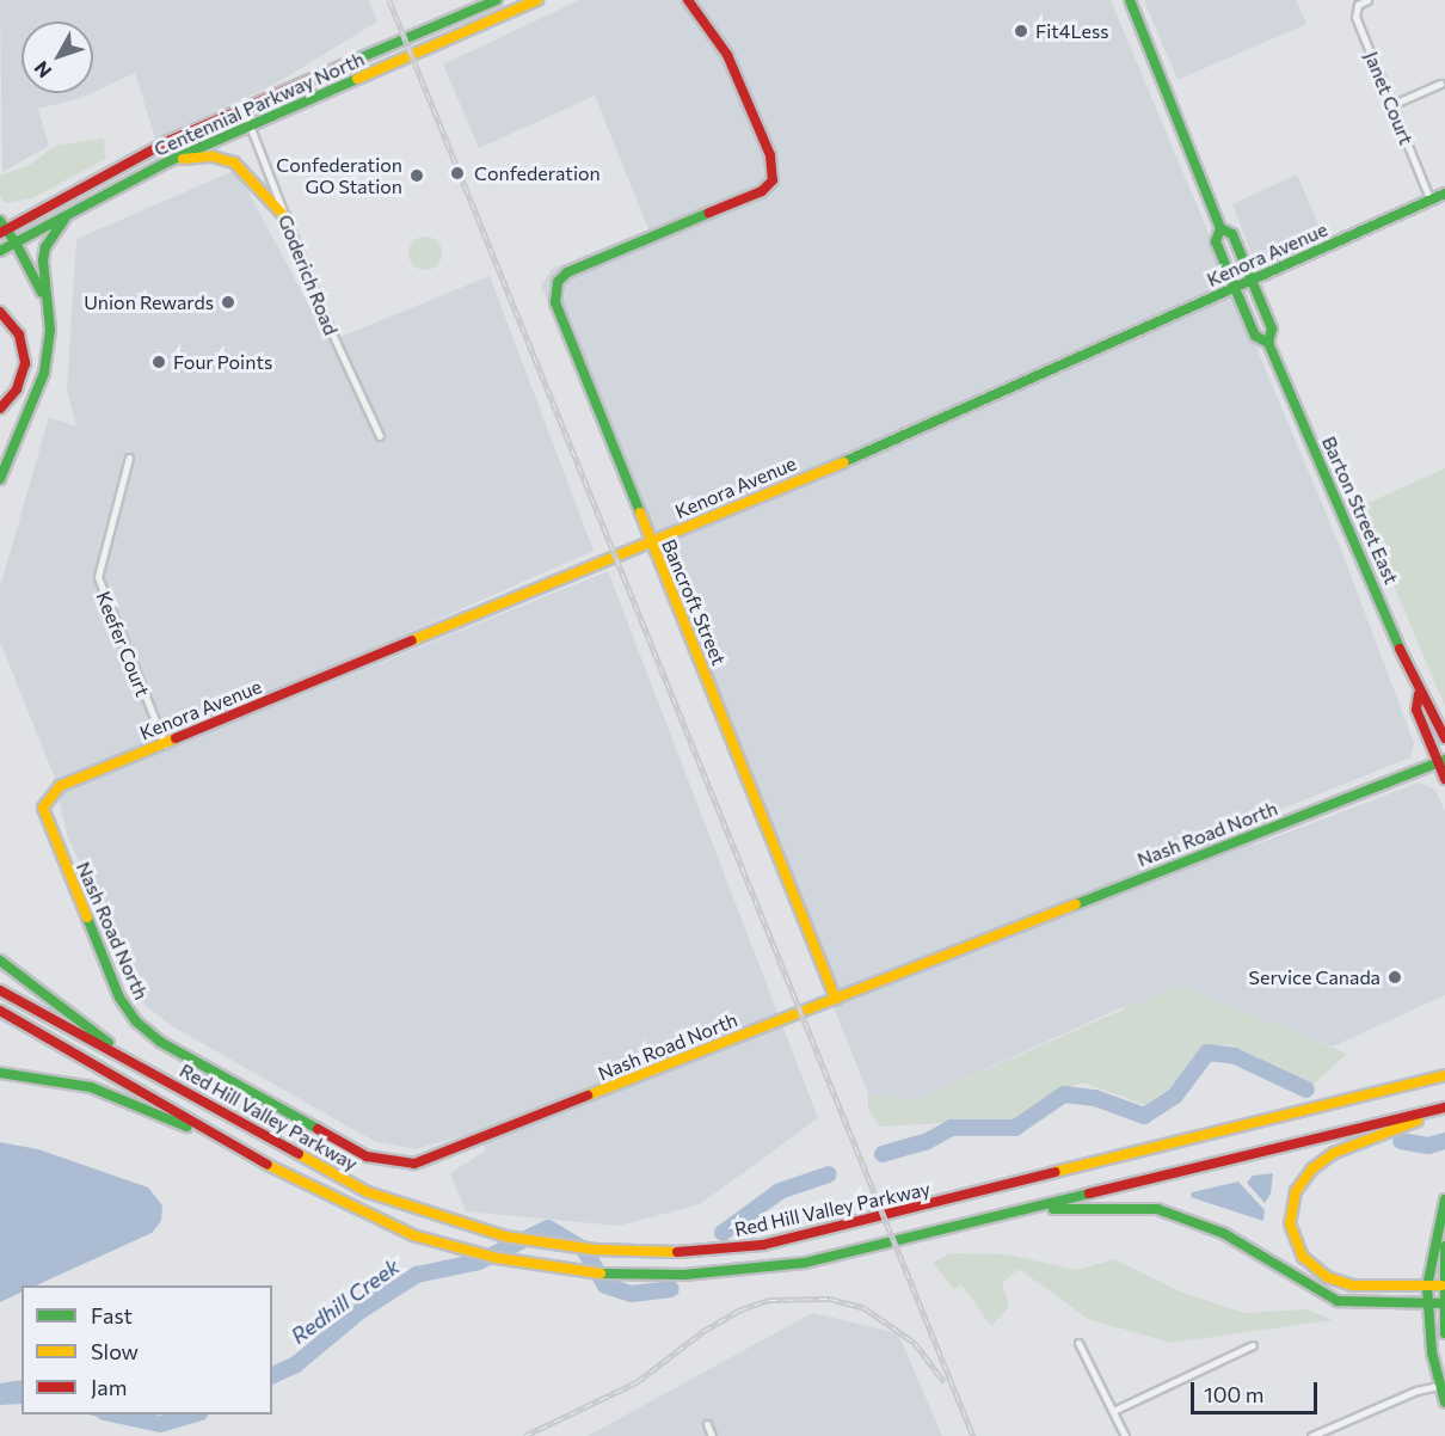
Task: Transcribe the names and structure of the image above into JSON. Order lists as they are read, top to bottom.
{
  "streets": {
    "main road": [
      "Centennial Parkway North",
      "Kenora Avenue",
      "Barton Street East",
      "Bancroft Street",
      "Nash Road North",
      "Red Hill Valley Parkway"
    ],
    "street": ["Janet Court", "Goderich Road", "Keefer Court"]
  },
  "crossings": [
    ["Janet Court", "Kenora Avenue"],
    ["Centennial Parkway North", "Goderich Road"],
    ["Kenora Avenue", "Barton Street East"],
    ["Kenora Avenue", "Bancroft Street"],
    ["Kenora Avenue", "Keefer Court"],
    ["Kenora Avenue", "Nash Road North"],
    ["Barton Street East", "Nash Road North"],
    ["Bancroft Street", "Nash Road North"]
  ],
  "water": ["Redhill Creek"],
  "places": [
    "Fit4Less",
    "Confederation",
    "Confederation GO Station",
    "Union Rewards",
    "Four Points",
    "Service Canada"
  ],
  "legend": ["Fast", "Slow", "Jam"],
  "scale_bar": "100 m",
  "north": "bottom left"
}
